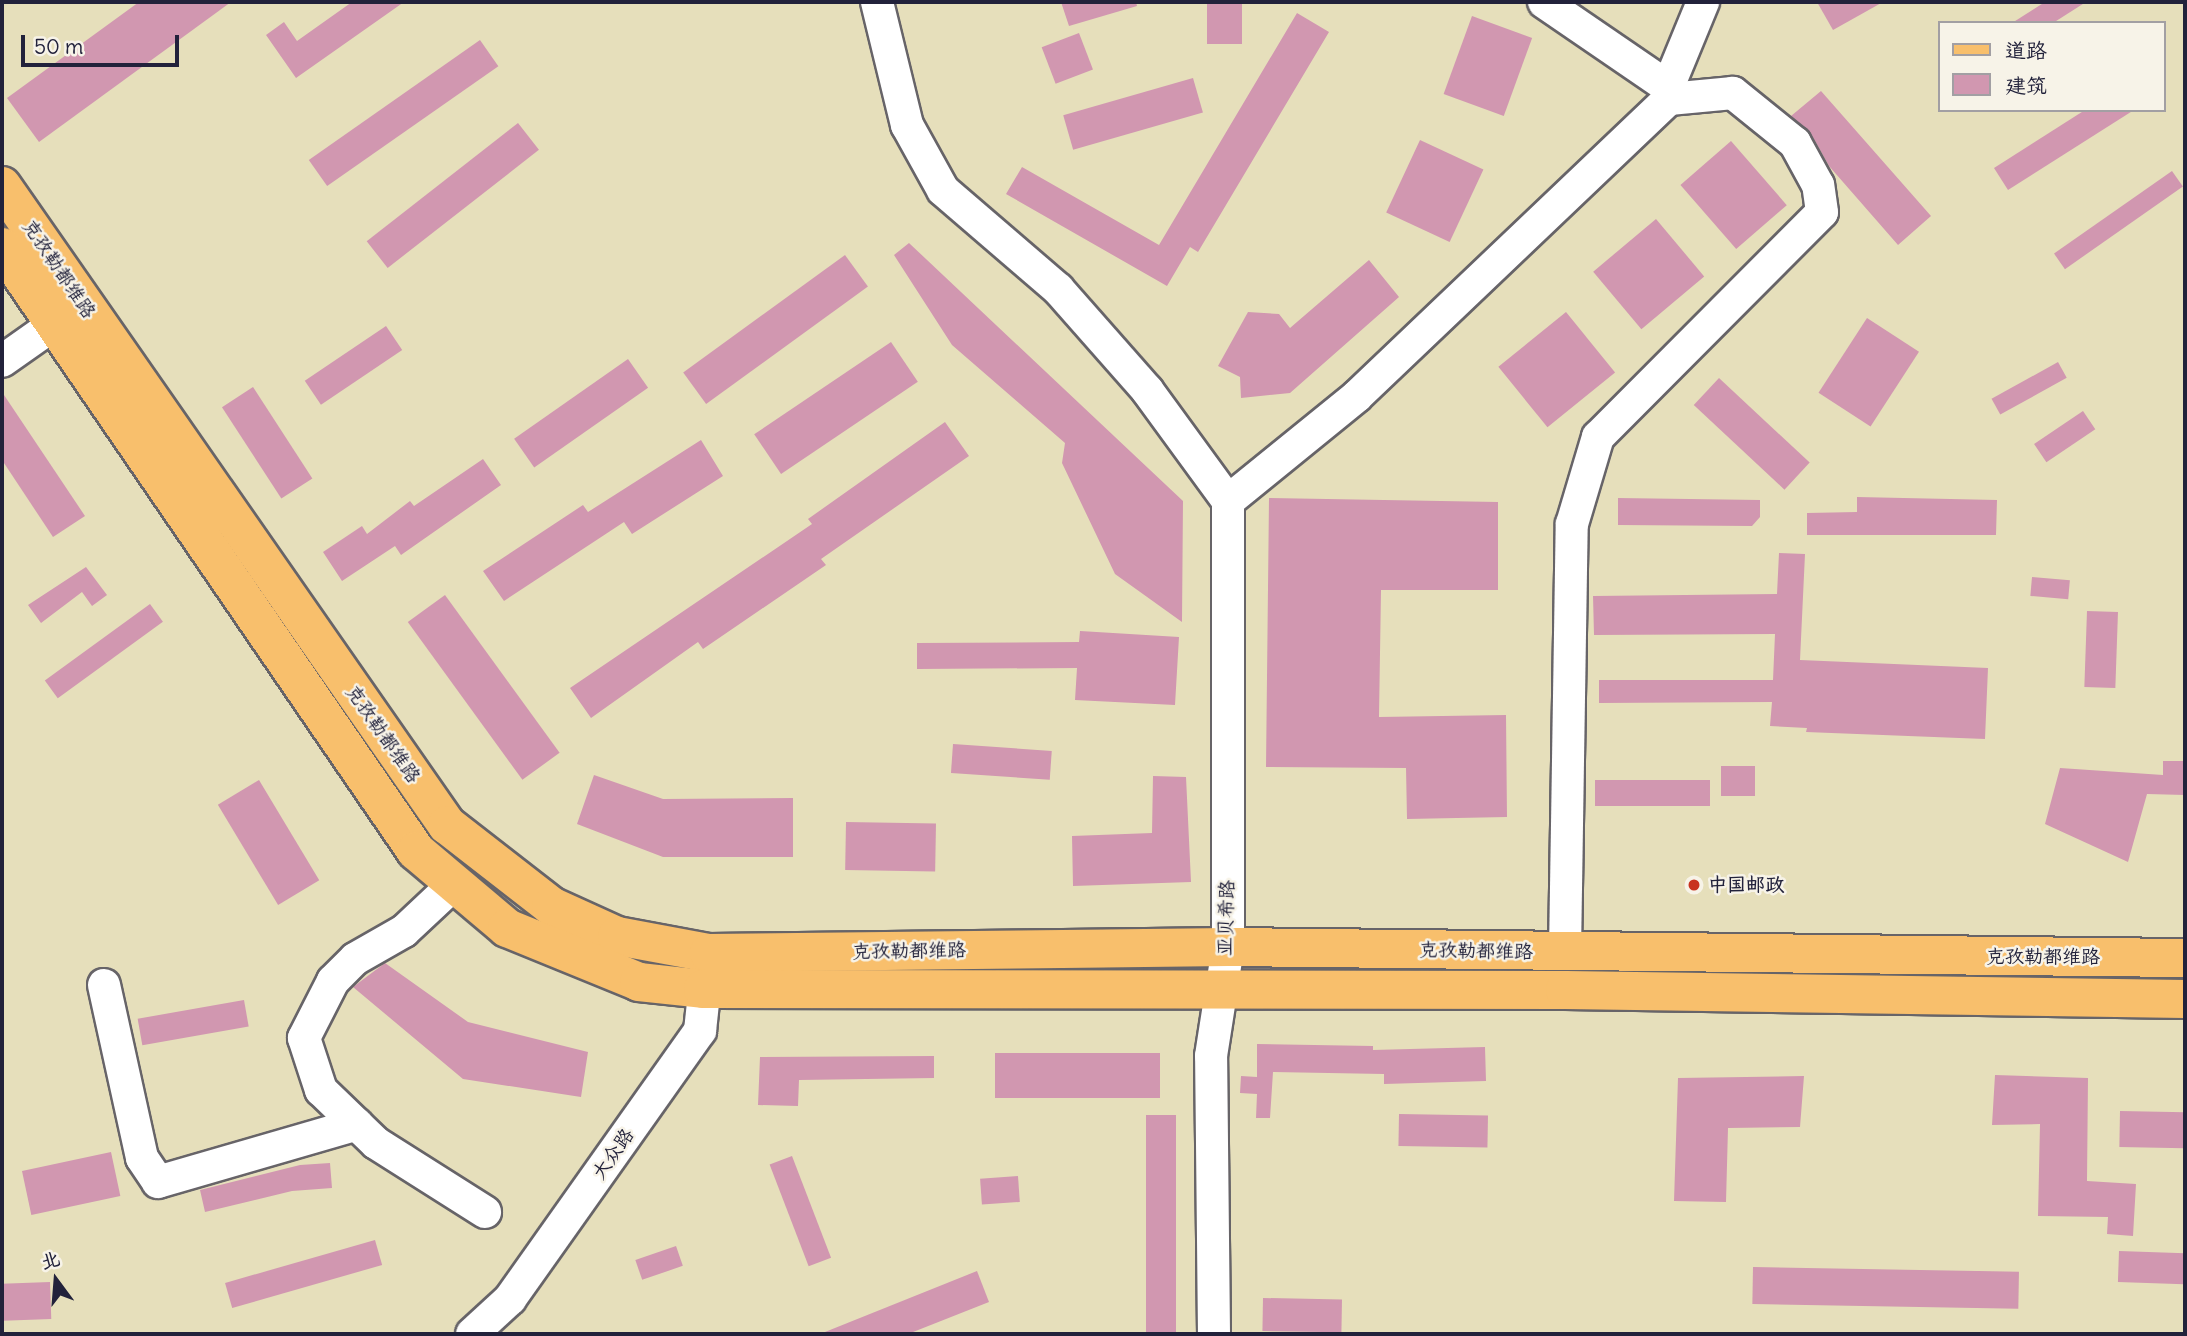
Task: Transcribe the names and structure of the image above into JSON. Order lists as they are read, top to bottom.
{
  "streets": {
    "main road": ["克孜勒都维路"],
    "street": ["亚贝希路", "大众路"]
  },
  "crossings": [
    ["克孜勒都维路", "亚贝希路"],
    ["克孜勒都维路", "大众路"]
  ],
  "places": ["中国邮政"],
  "legend": ["道路", "建筑"],
  "scale_bar": "50 m",
  "north": "top"
}
